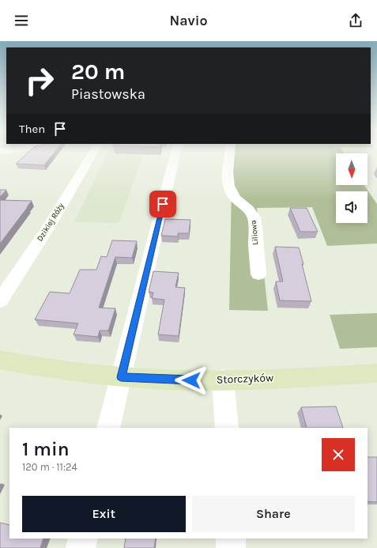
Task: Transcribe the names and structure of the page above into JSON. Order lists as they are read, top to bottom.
{
  "streets": {
    "street": ["Dzikiej Róży", "Liliowa", "Storczyków"]
  },
  "north": "bottom",
  "page": {
    "header": "Navio",
    "turn": ["20 m", "Piastowska"],
    "then": "Then",
    "heading": ["1 min", "120 m · 11:24"],
    "buttons": ["Exit", "Share"]
  }
}
